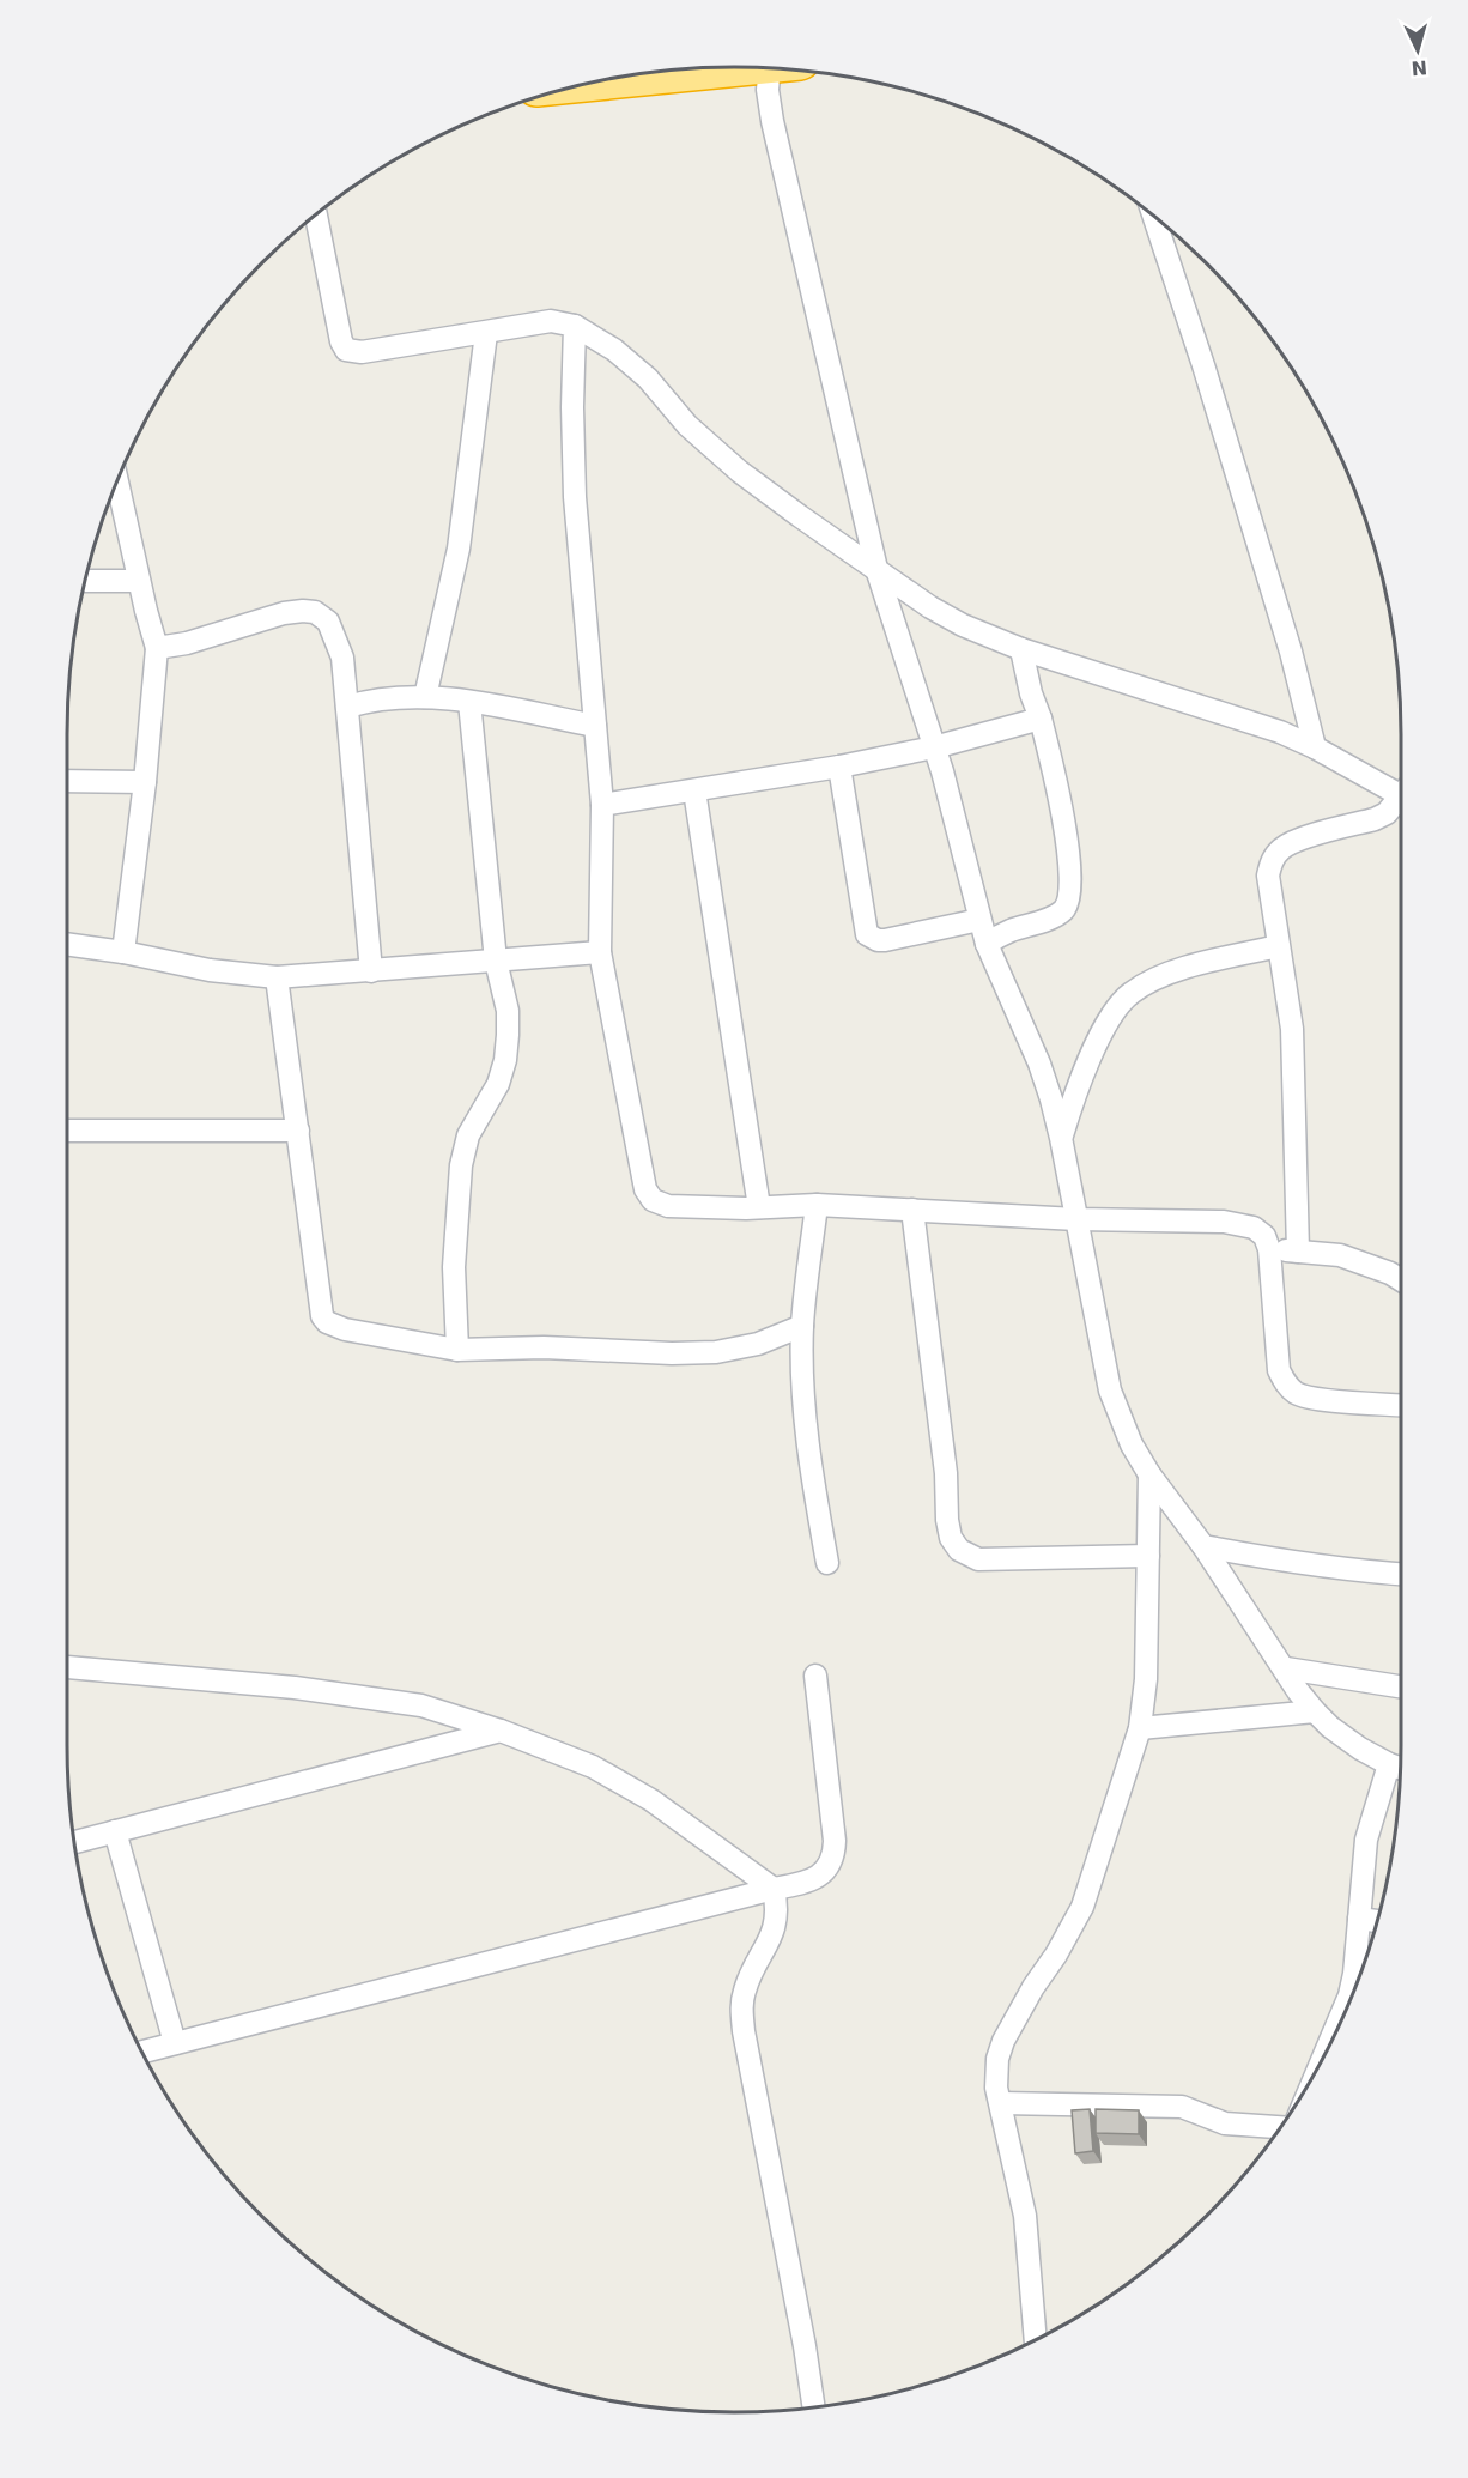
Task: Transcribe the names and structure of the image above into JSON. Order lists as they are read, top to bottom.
{
  "north": "bottom"
}
